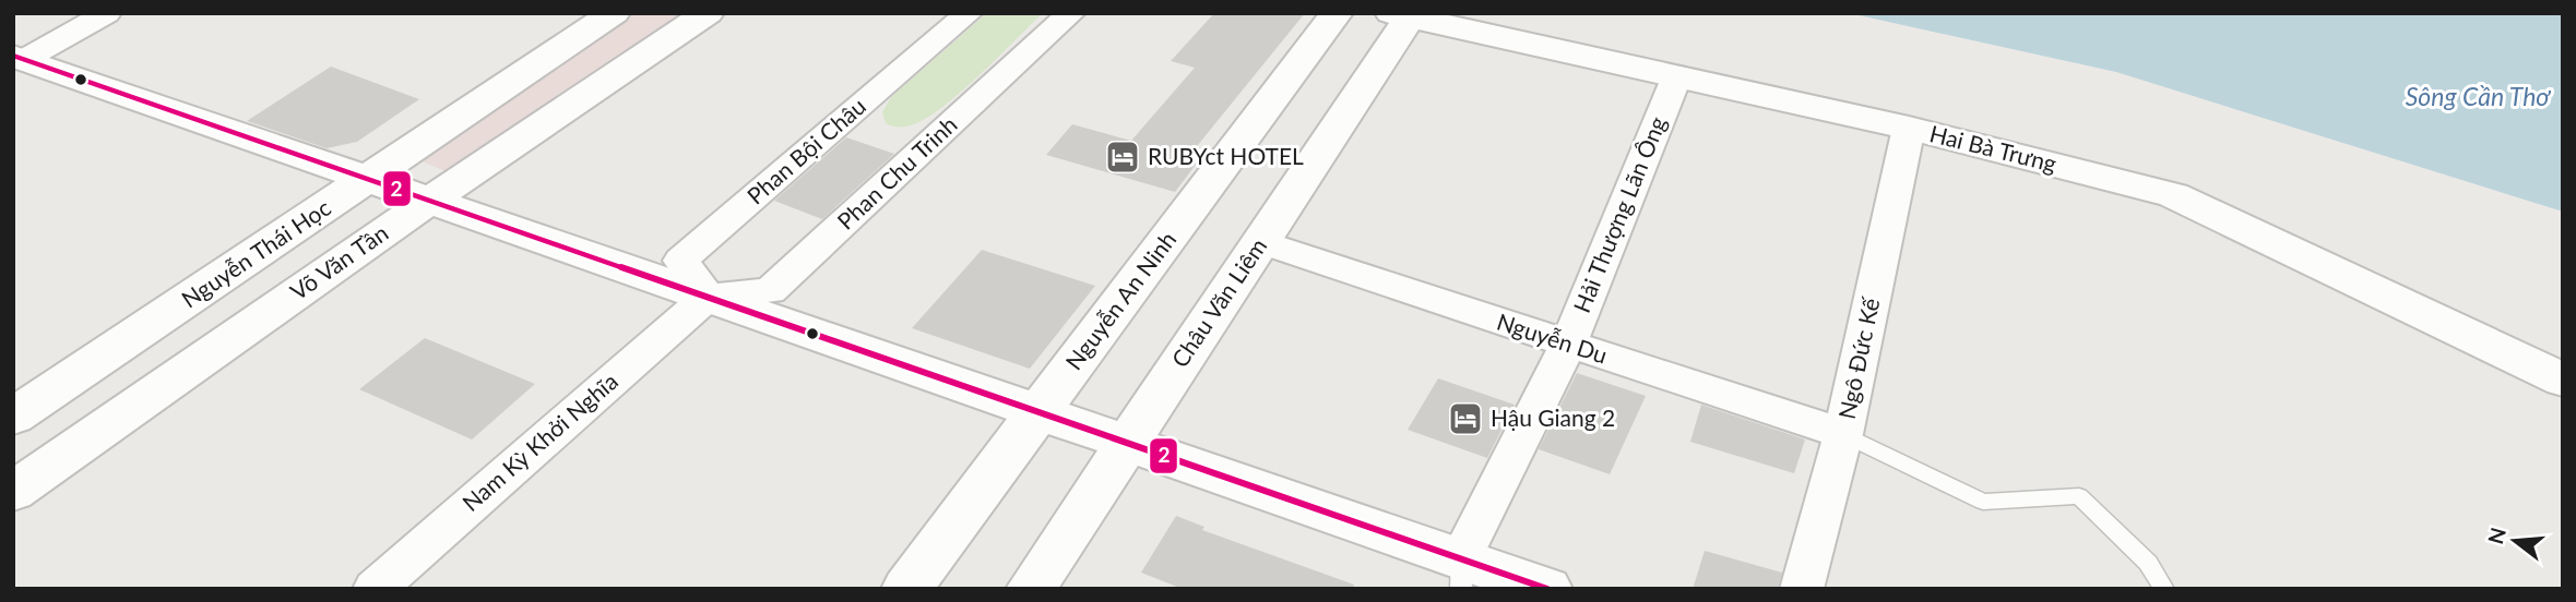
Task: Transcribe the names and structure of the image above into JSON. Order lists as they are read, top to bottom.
{
  "streets": {
    "street": [
      "Hai Bà Trưng",
      "Phan Bội Châu",
      "Phan Chu Trinh",
      "Hải Thượng Lãn Ông",
      "Nguyễn Thái Học",
      "Võ Văn Tần",
      "Nguyễn An Ninh",
      "Châu Văn Liêm",
      "Nguyễn Du",
      "Ngô Đức Kế",
      "Nam Kỳ Khởi Nghĩa"
    ]
  },
  "crossings": [
    ["Hai Bà Trưng", "Hải Thượng Lãn Ông"],
    ["Hai Bà Trưng", "Châu Văn Liêm"],
    ["Hai Bà Trưng", "Ngô Đức Kế"],
    ["Phan Bội Châu", "Phan Chu Trinh"],
    ["Phan Bội Châu", "Nam Kỳ Khởi Nghĩa"],
    ["Phan Chu Trinh", "Nam Kỳ Khởi Nghĩa"],
    ["Hải Thượng Lãn Ông", "Nguyễn Du"],
    ["Châu Văn Liêm", "Nguyễn Du"],
    ["Nguyễn Du", "Ngô Đức Kế"]
  ],
  "water": ["Sông Cần Thơ"],
  "places": {
    "hotel": ["RUBYct HOTEL", "Hậu Giang 2"]
  },
  "lines": ["transit line 2"],
  "north": "left"
}
